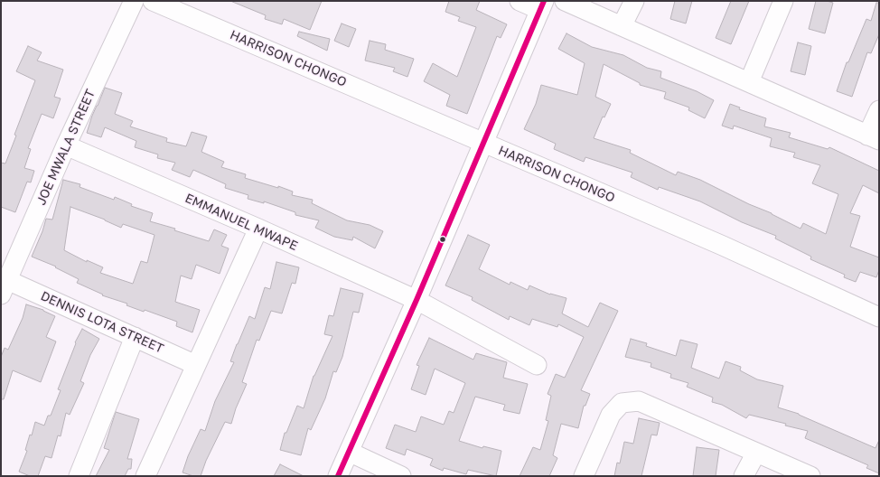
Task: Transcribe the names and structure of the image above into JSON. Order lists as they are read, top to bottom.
{
  "streets": {
    "street": [
      "HARRISON CHONGO",
      "JOE MWALA STREET",
      "EMMANUEL MWAPE",
      "DENNIS LOTA STREET"
    ]
  },
  "crossings": [
    ["JOE MWALA STREET", "EMMANUEL MWAPE"],
    ["JOE MWALA STREET", "DENNIS LOTA STREET"]
  ]
}
